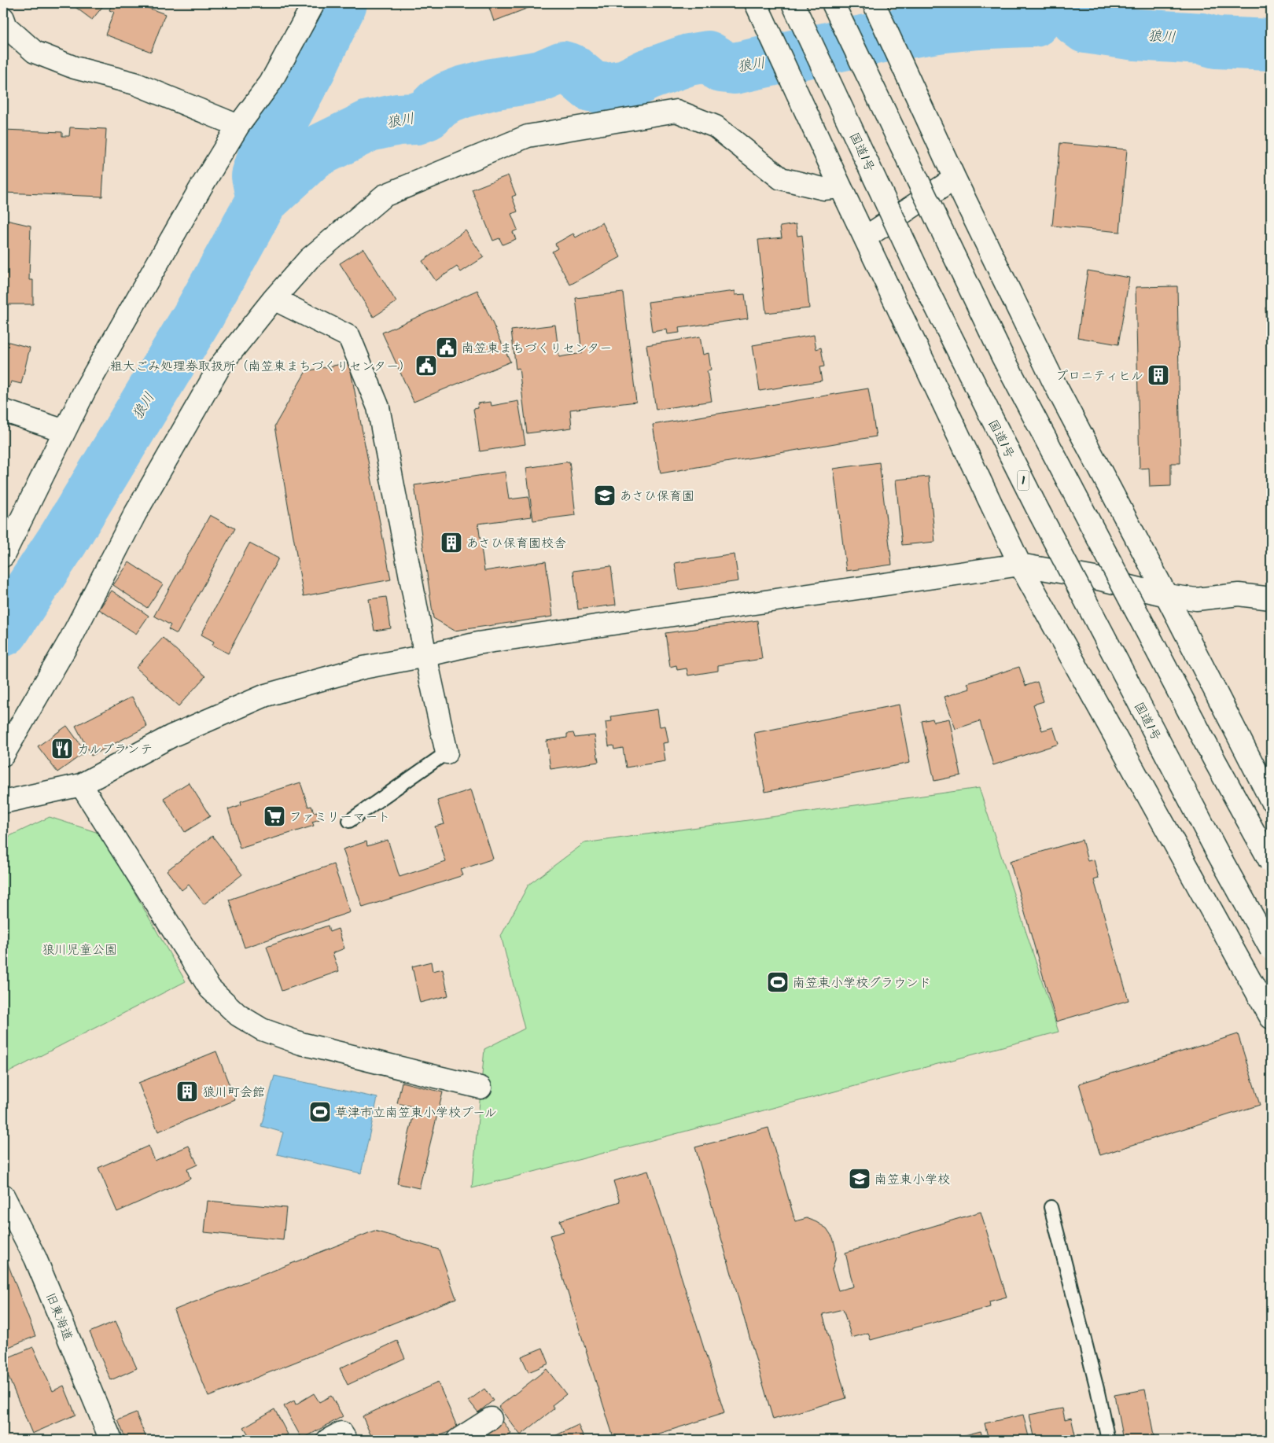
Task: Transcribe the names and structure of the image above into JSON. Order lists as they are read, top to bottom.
{
  "streets": {
    "main road": ["国道1号", "1", "旧東海道"]
  },
  "water": ["狼川"],
  "parks": ["狼川児童公園"],
  "places": {
    "public building": ["南笠東まちづくりセンター", "粗大ごみ処理券取扱所（南笠東まちづくりセンター）"],
    "building": ["プロニティヒル", "あさひ保育園校舎", "狼川町会館"],
    "school or university": ["あさひ保育園", "南笠東小学校"],
    "restaurant": ["カルブランテ"],
    "supermarket": ["ファミリーマート"],
    "sports": ["南笠東小学校グラウンド", "草津市立南笠東小学校プール"]
  }
}
